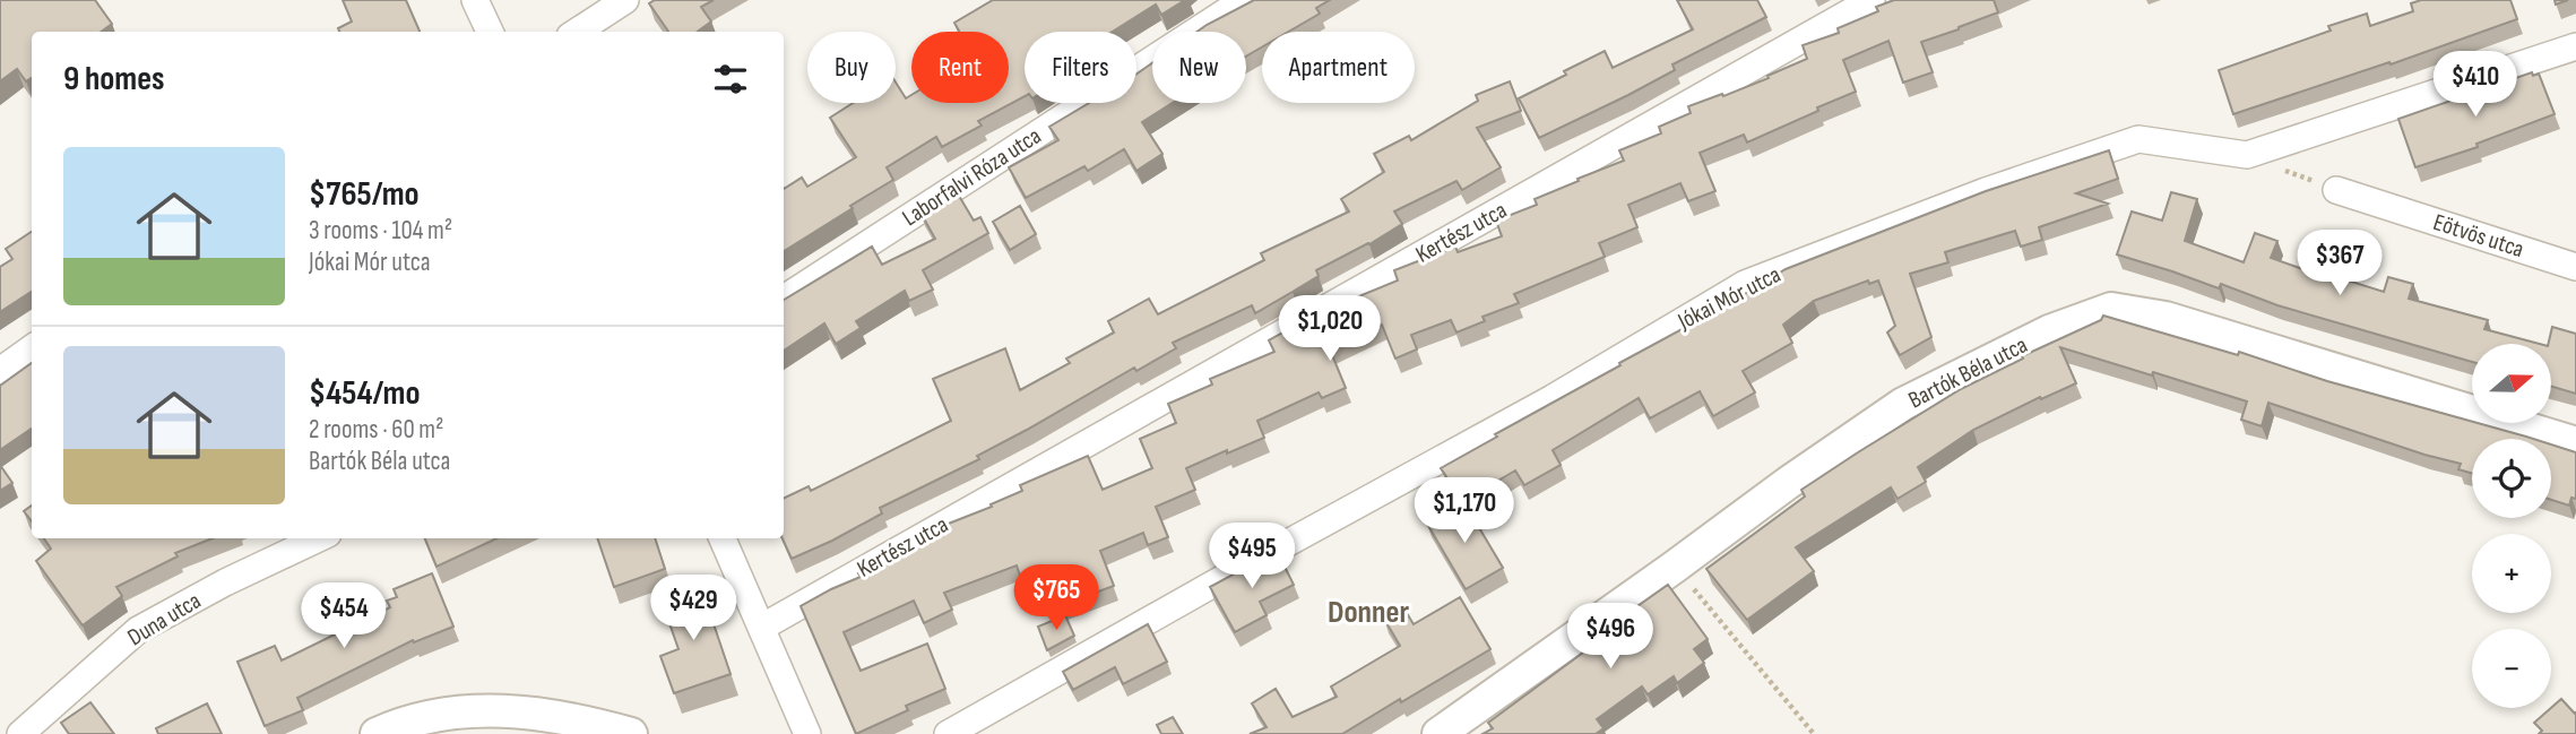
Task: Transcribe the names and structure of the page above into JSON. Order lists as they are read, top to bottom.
{
  "streets": {
    "street": [
      "Laborfalvi Róza utca",
      "Kertész utca",
      "Eötvös utca",
      "Jókai Mór utca",
      "Bartók Béla utca",
      "Duna utca"
    ]
  },
  "districts": ["Donner"],
  "north": "right",
  "page": {
    "chip": [
      "Buy",
      "Rent",
      "Filters",
      "New",
      "Apartment"
    ],
    "heading": "9 homes",
    "price": [
      "$410",
      "$367",
      "$1,020",
      "$1,170",
      "$495",
      "$765",
      "$429",
      "$454",
      "$496"
    ],
    "list": [
      {
        "name": "$765/mo",
        "note": "3 rooms · 104 m² · Jókai Mór utca"
      },
      {
        "name": "$454/mo",
        "note": "2 rooms · 60 m² · Bartók Béla utca"
      }
    ],
    "map_buttons": ["+", "−"]
  }
}
